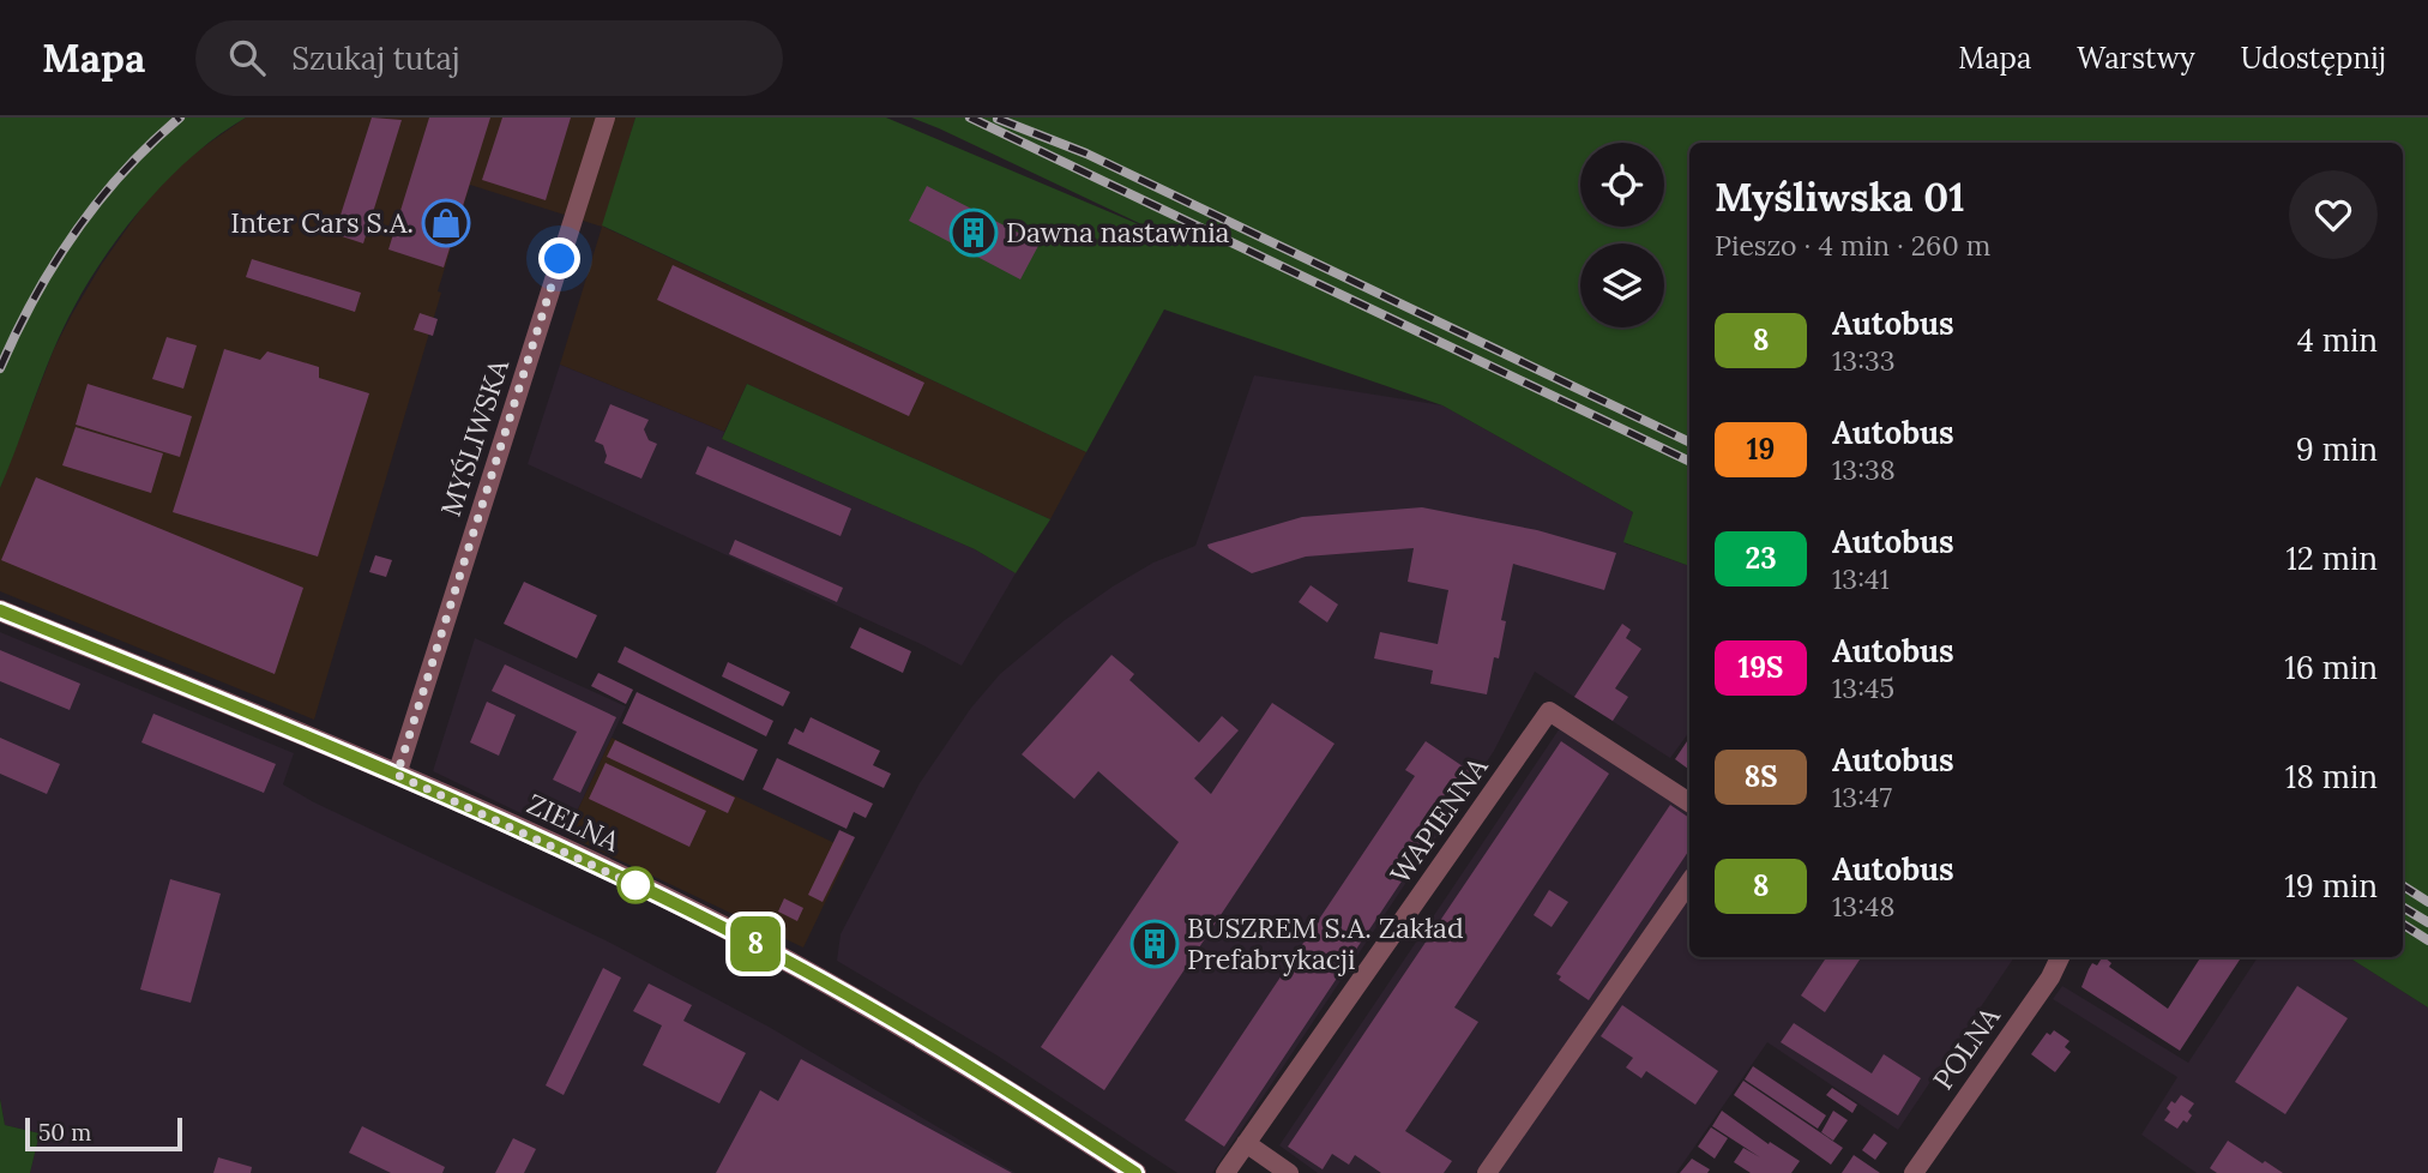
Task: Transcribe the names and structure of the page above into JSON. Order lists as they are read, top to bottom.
{
  "streets": {
    "street": [
      "MYŚLIWSKA",
      "WAPIENNA",
      "ZIELNA",
      "POLNA"
    ]
  },
  "crossings": [
    ["MYŚLIWSKA", "ZIELNA"]
  ],
  "places": {
    "shop": ["Inter Cars S.A."],
    "building": ["Dawna nastawnia", "BUSZREM S.A. Zakład Prefabrykacji"]
  },
  "lines": ["bus line 8"],
  "scale_bar": "50 m",
  "page": {
    "header": "Mapa",
    "search": "Szukaj tutaj",
    "nav": ["Mapa", "Warstwy", "Udostępnij"],
    "on_map": "8",
    "heading": ["Myśliwska 01", "Pieszo · 4 min · 260 m"],
    "list": [
      {
        "mark": "8",
        "name": "Autobus",
        "note": "13:33",
        "value": "4 min"
      },
      {
        "mark": "19",
        "name": "Autobus",
        "note": "13:38",
        "value": "9 min"
      },
      {
        "mark": "23",
        "name": "Autobus",
        "note": "13:41",
        "value": "12 min"
      },
      {
        "mark": "19S",
        "name": "Autobus",
        "note": "13:45",
        "value": "16 min"
      },
      {
        "mark": "8S",
        "name": "Autobus",
        "note": "13:47",
        "value": "18 min"
      },
      {
        "mark": "8",
        "name": "Autobus",
        "note": "13:48",
        "value": "19 min"
      }
    ],
    "scale": "50 m"
  }
}
